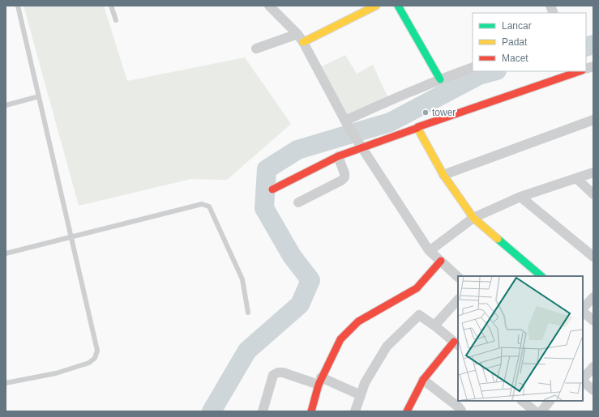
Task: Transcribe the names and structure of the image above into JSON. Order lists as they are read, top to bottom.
{
  "places": ["tower"],
  "legend": ["Lancar", "Padat", "Macet"]
}
